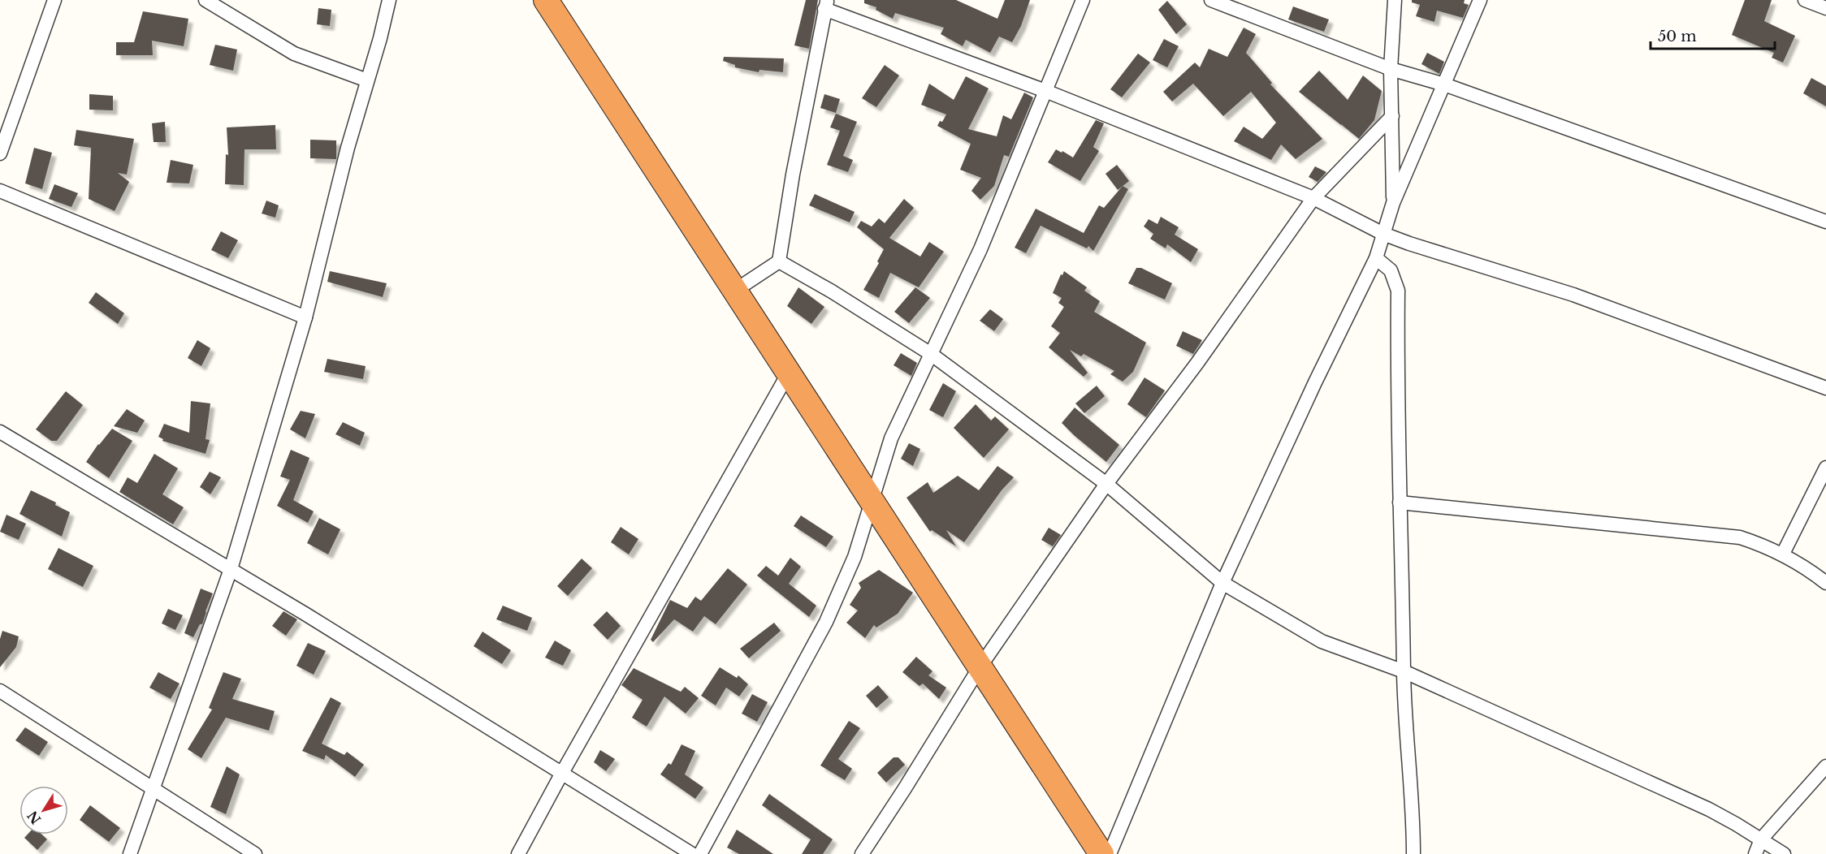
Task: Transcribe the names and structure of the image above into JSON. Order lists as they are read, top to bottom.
{
  "scale_bar": "50 m",
  "north": "bottom left"
}
